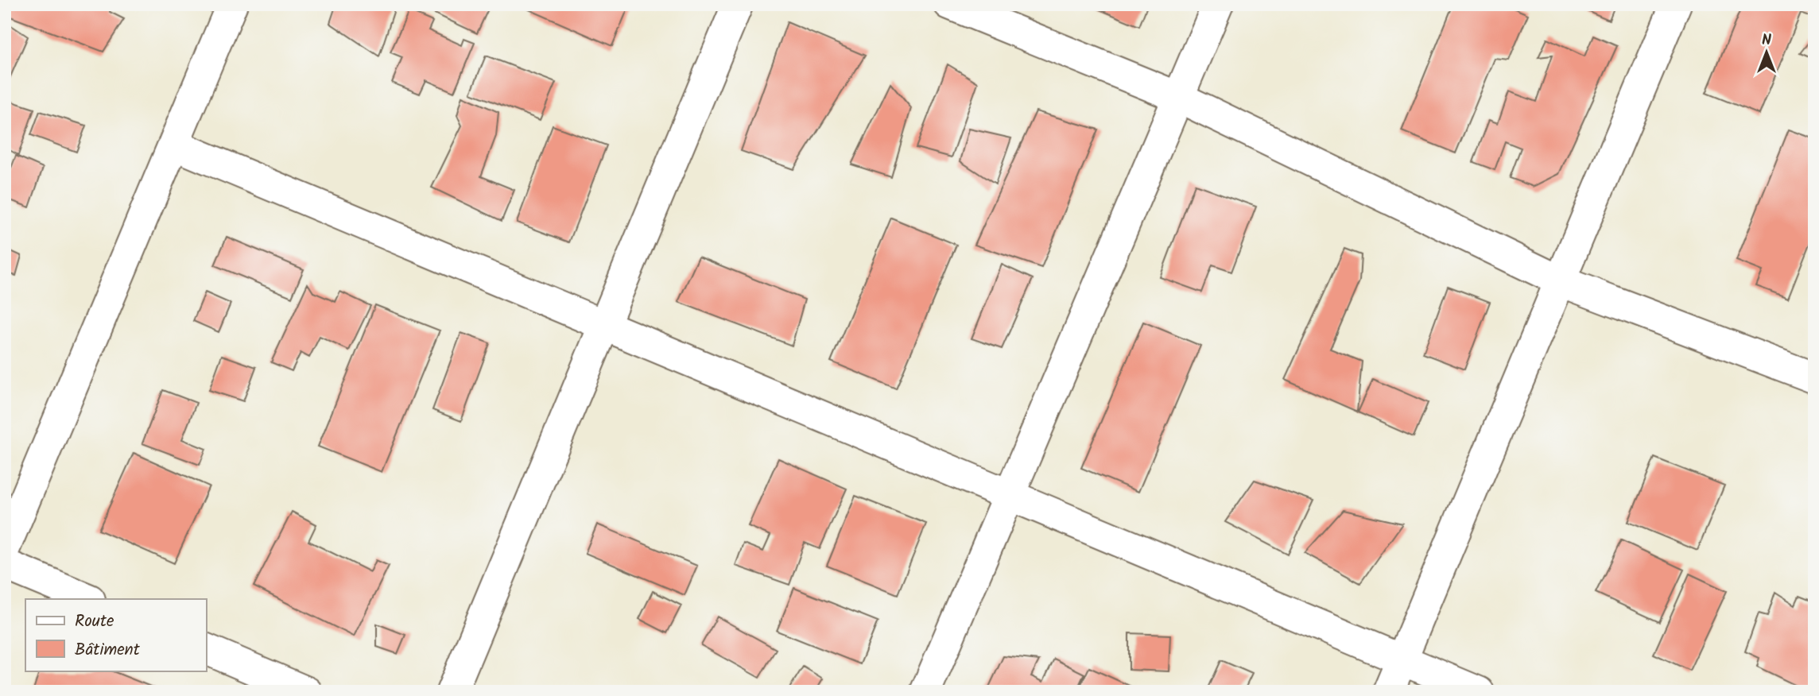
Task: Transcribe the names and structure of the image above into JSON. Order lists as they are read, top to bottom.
{
  "legend": ["Route", "Bâtiment"],
  "north": "top"
}
